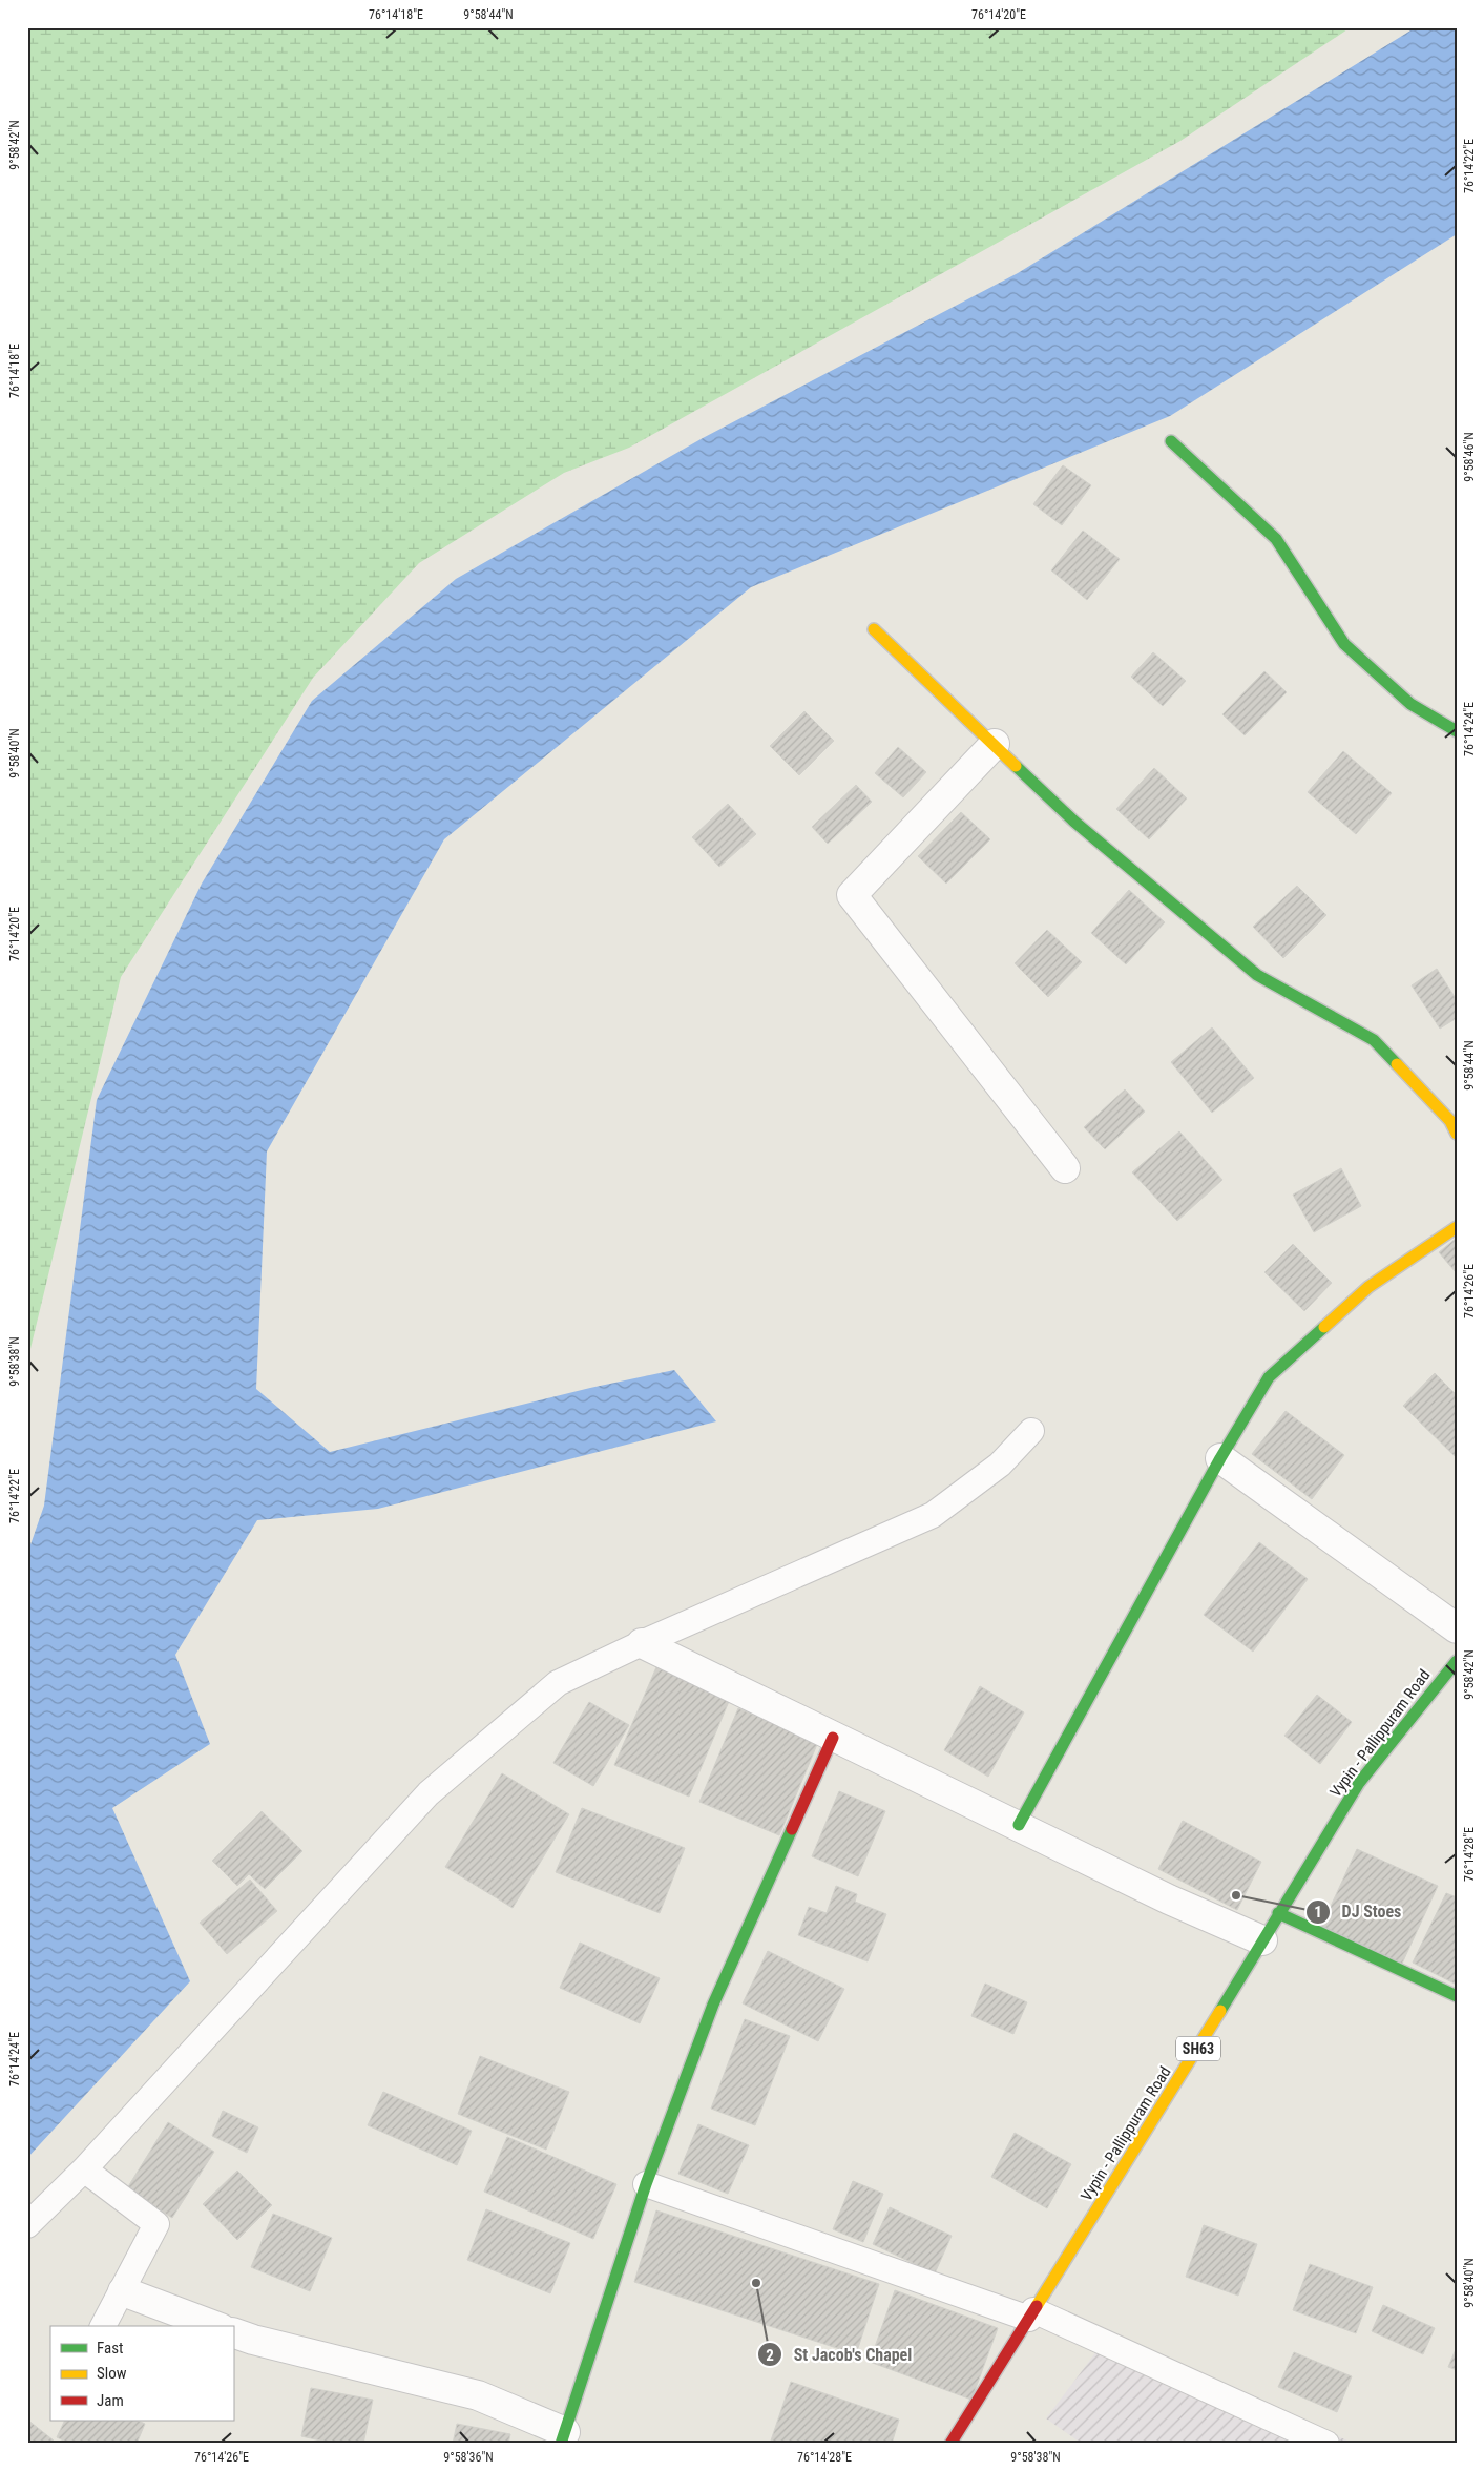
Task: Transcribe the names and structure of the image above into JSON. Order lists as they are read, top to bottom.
{
  "streets": {
    "street": ["Vypin - Pallippuram Road", "SH63"]
  },
  "places": ["DJ Stoes", "St Jacob's Chapel"],
  "legend": ["Fast", "Slow", "Jam"],
  "coordinates": [
    "76°14'18\"E",
    "9°58'44\"N",
    "76°14'20\"E",
    "9°58'42\"N",
    "76°14'22\"E",
    "9°58'46\"N",
    "76°14'24\"E",
    "9°58'40\"N",
    "76°14'26\"E",
    "9°58'38\"N",
    "76°14'28\"E",
    "9°58'36\"N"
  ]
}
